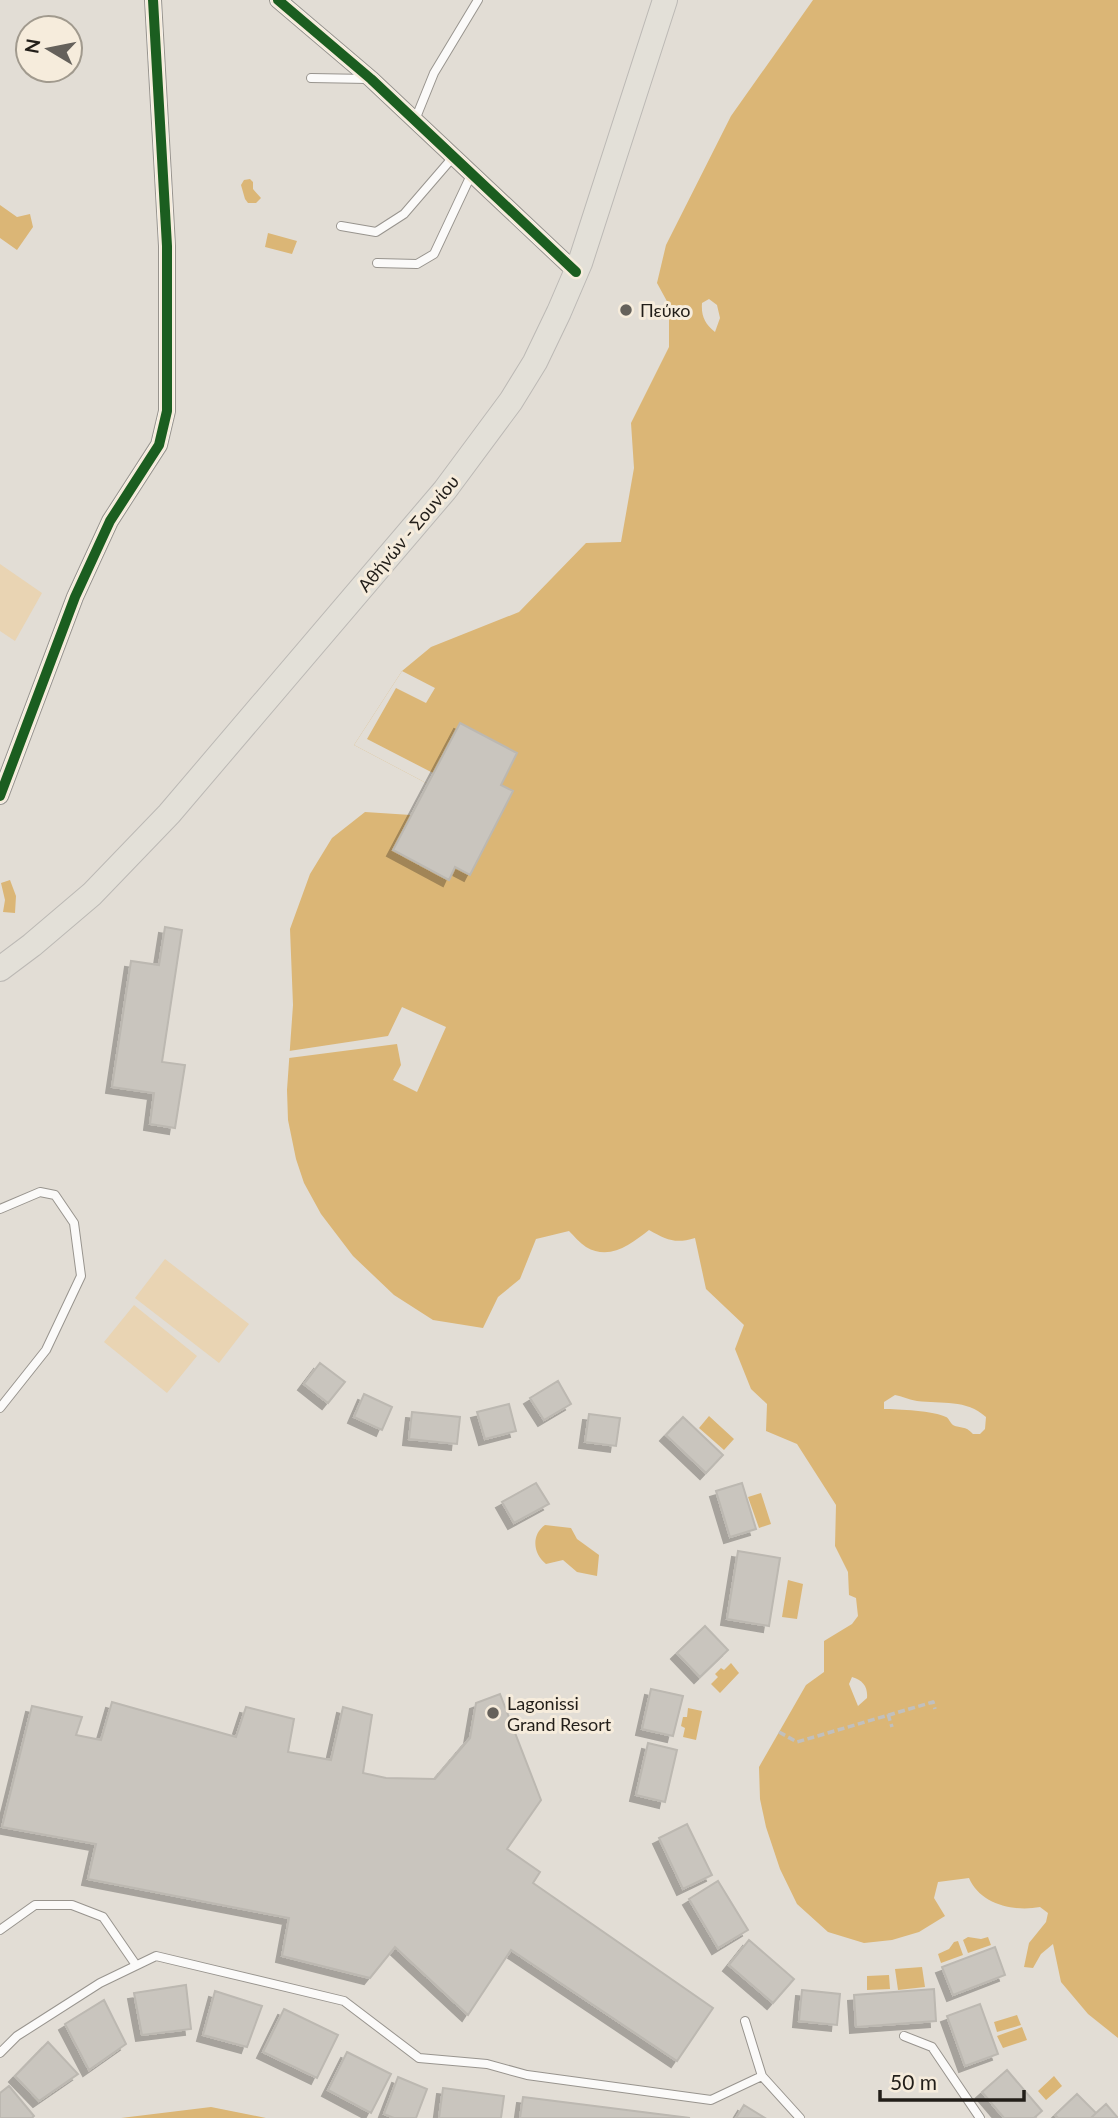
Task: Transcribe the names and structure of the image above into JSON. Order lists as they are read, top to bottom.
{
  "streets": {
    "main road": ["Αθήνών - Σουνίου"]
  },
  "places": ["Πεύκο", "Lagonissi Grand Resort"],
  "scale_bar": "50 m",
  "north": "left"
}
